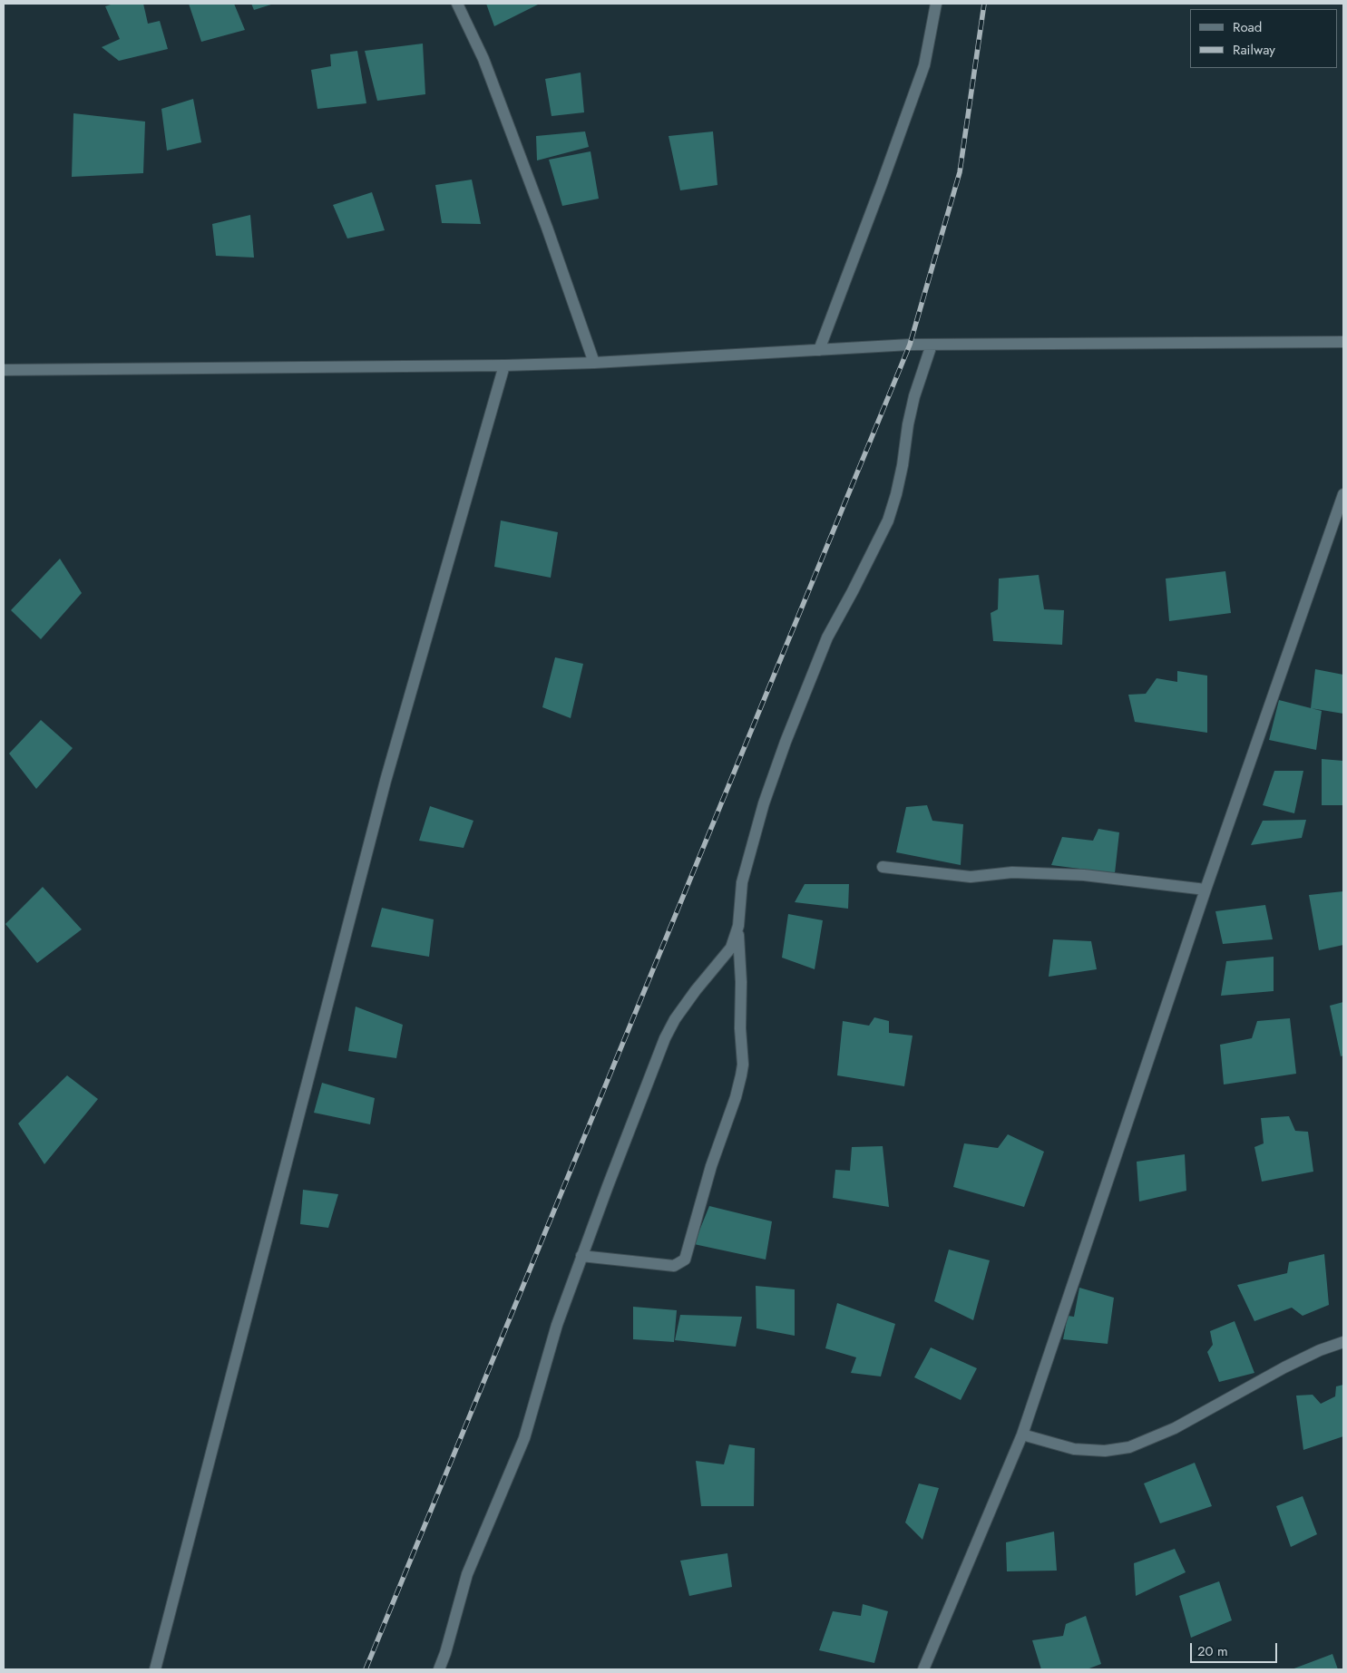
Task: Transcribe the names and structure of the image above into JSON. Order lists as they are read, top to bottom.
{
  "legend": ["Road", "Railway"],
  "scale_bar": "20 m"
}
